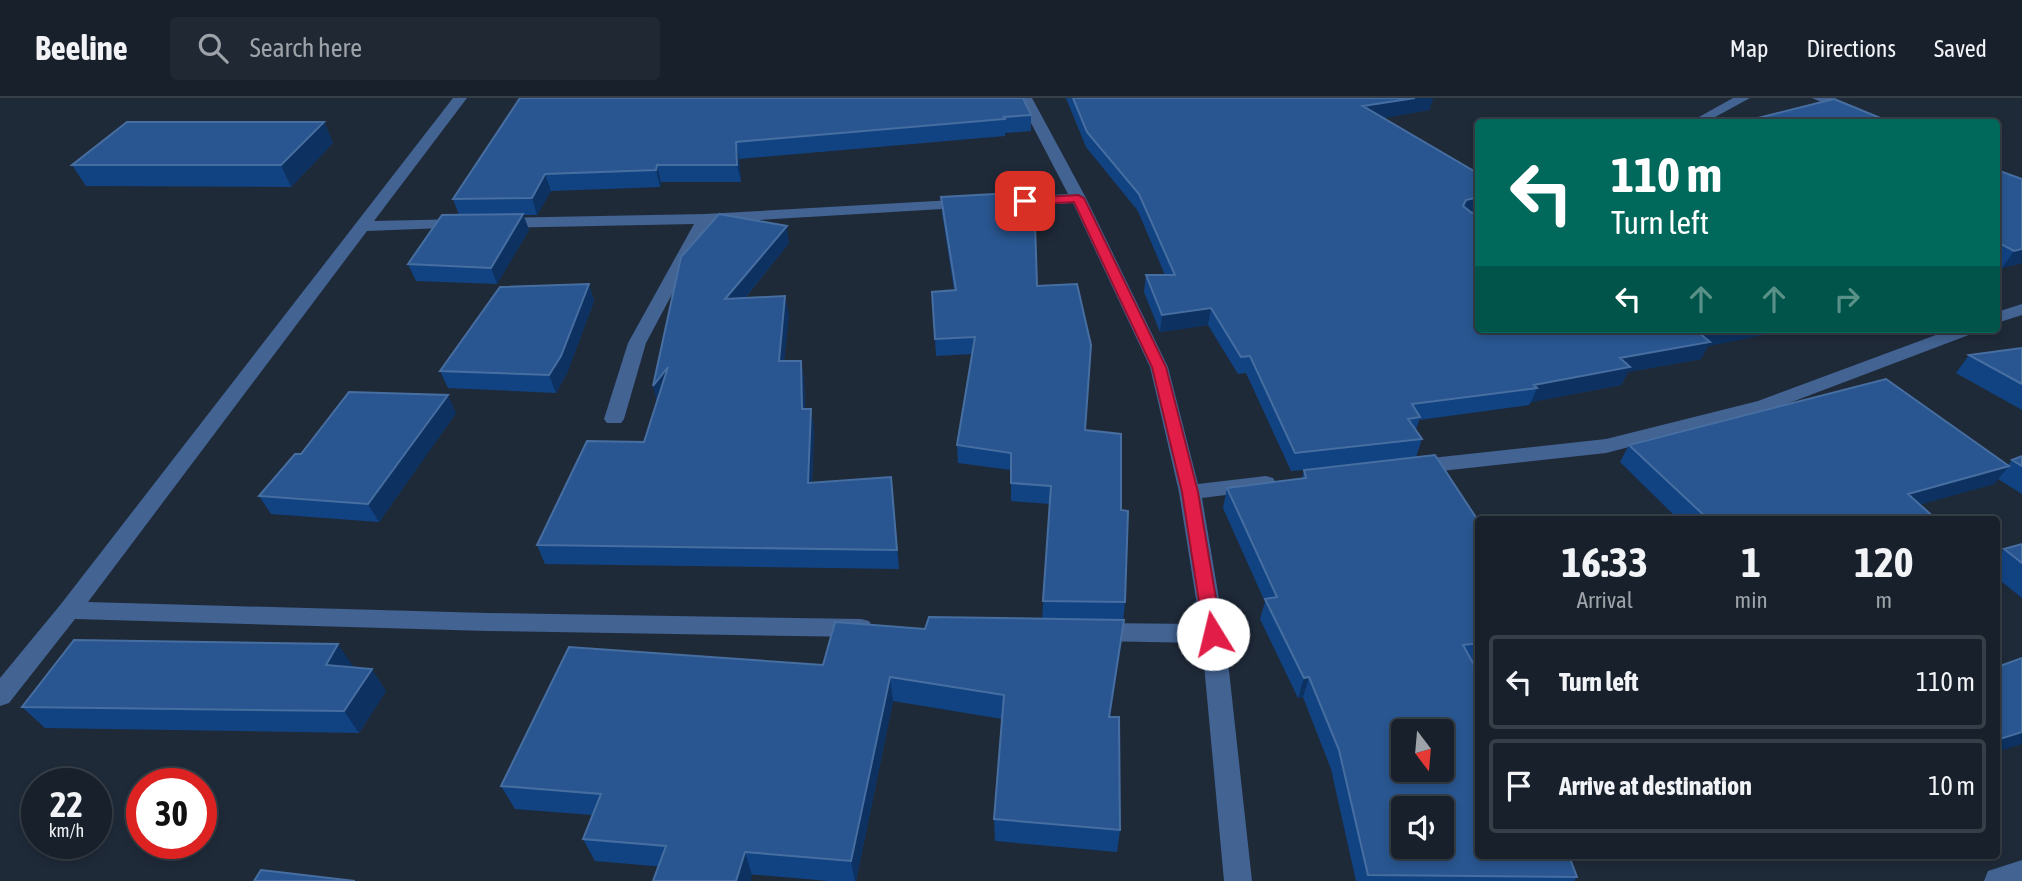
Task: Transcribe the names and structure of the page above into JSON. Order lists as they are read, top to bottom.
{
  "north": "bottom",
  "page": {
    "header": "Beeline",
    "search": "Search here",
    "nav": ["Map", "Directions", "Saved"],
    "turn": ["110 m", "Turn left"],
    "eta": [
      "16:33",
      "Arrival",
      "1",
      "min",
      "120",
      "m"
    ],
    "list": [
      {
        "name": "Turn left",
        "value": "110 m"
      },
      {
        "name": "Arrive at destination",
        "value": "10 m"
      }
    ],
    "speed": "22 km/h",
    "limit": "30"
  }
}
